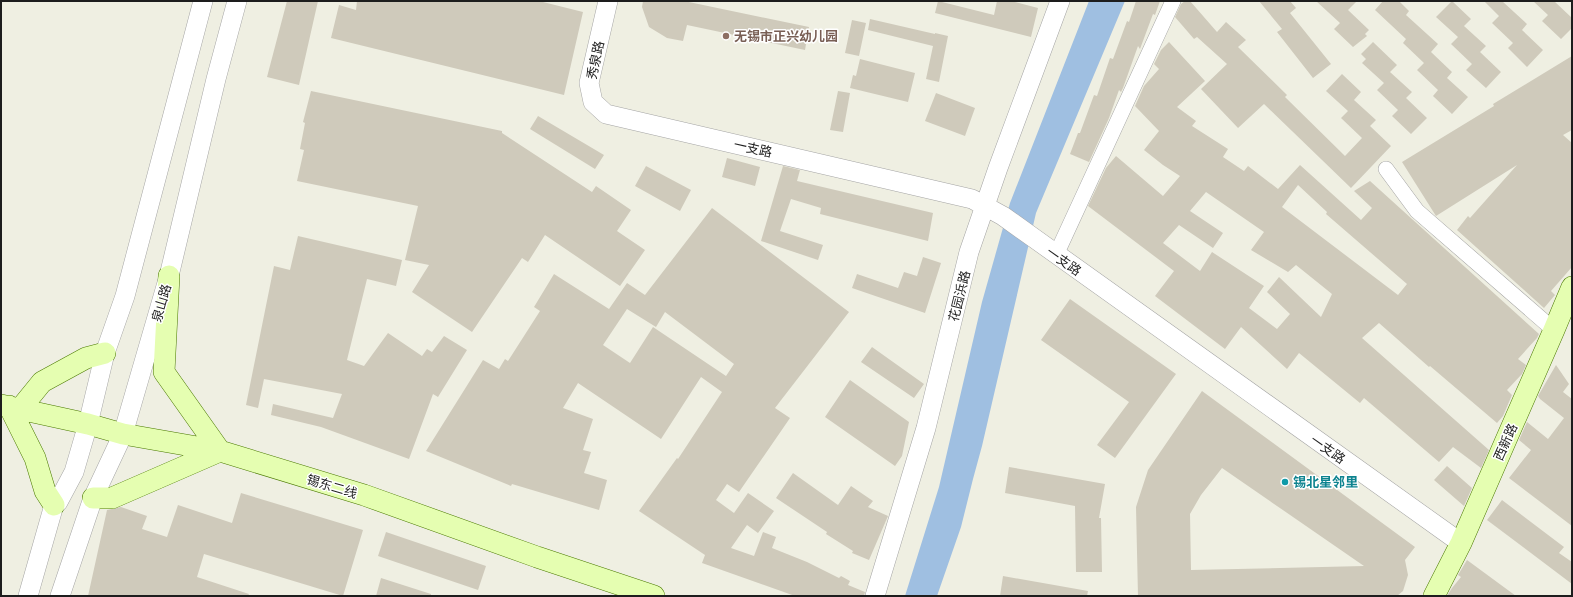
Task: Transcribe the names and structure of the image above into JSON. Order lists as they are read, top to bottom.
{
  "streets": {
    "main road": ["西新路", "锡东二线"],
    "street": [
      "秀泉路",
      "一支路",
      "花园浜路",
      "泉山路"
    ]
  },
  "crossings": [
    ["秀泉路", "一支路"],
    ["一支路", "花园浜路"],
    ["一支路", "西新路"],
    ["泉山路", "锡东二线"]
  ],
  "places": ["无锡市正兴幼儿园", "锡北星邻里"]
}
